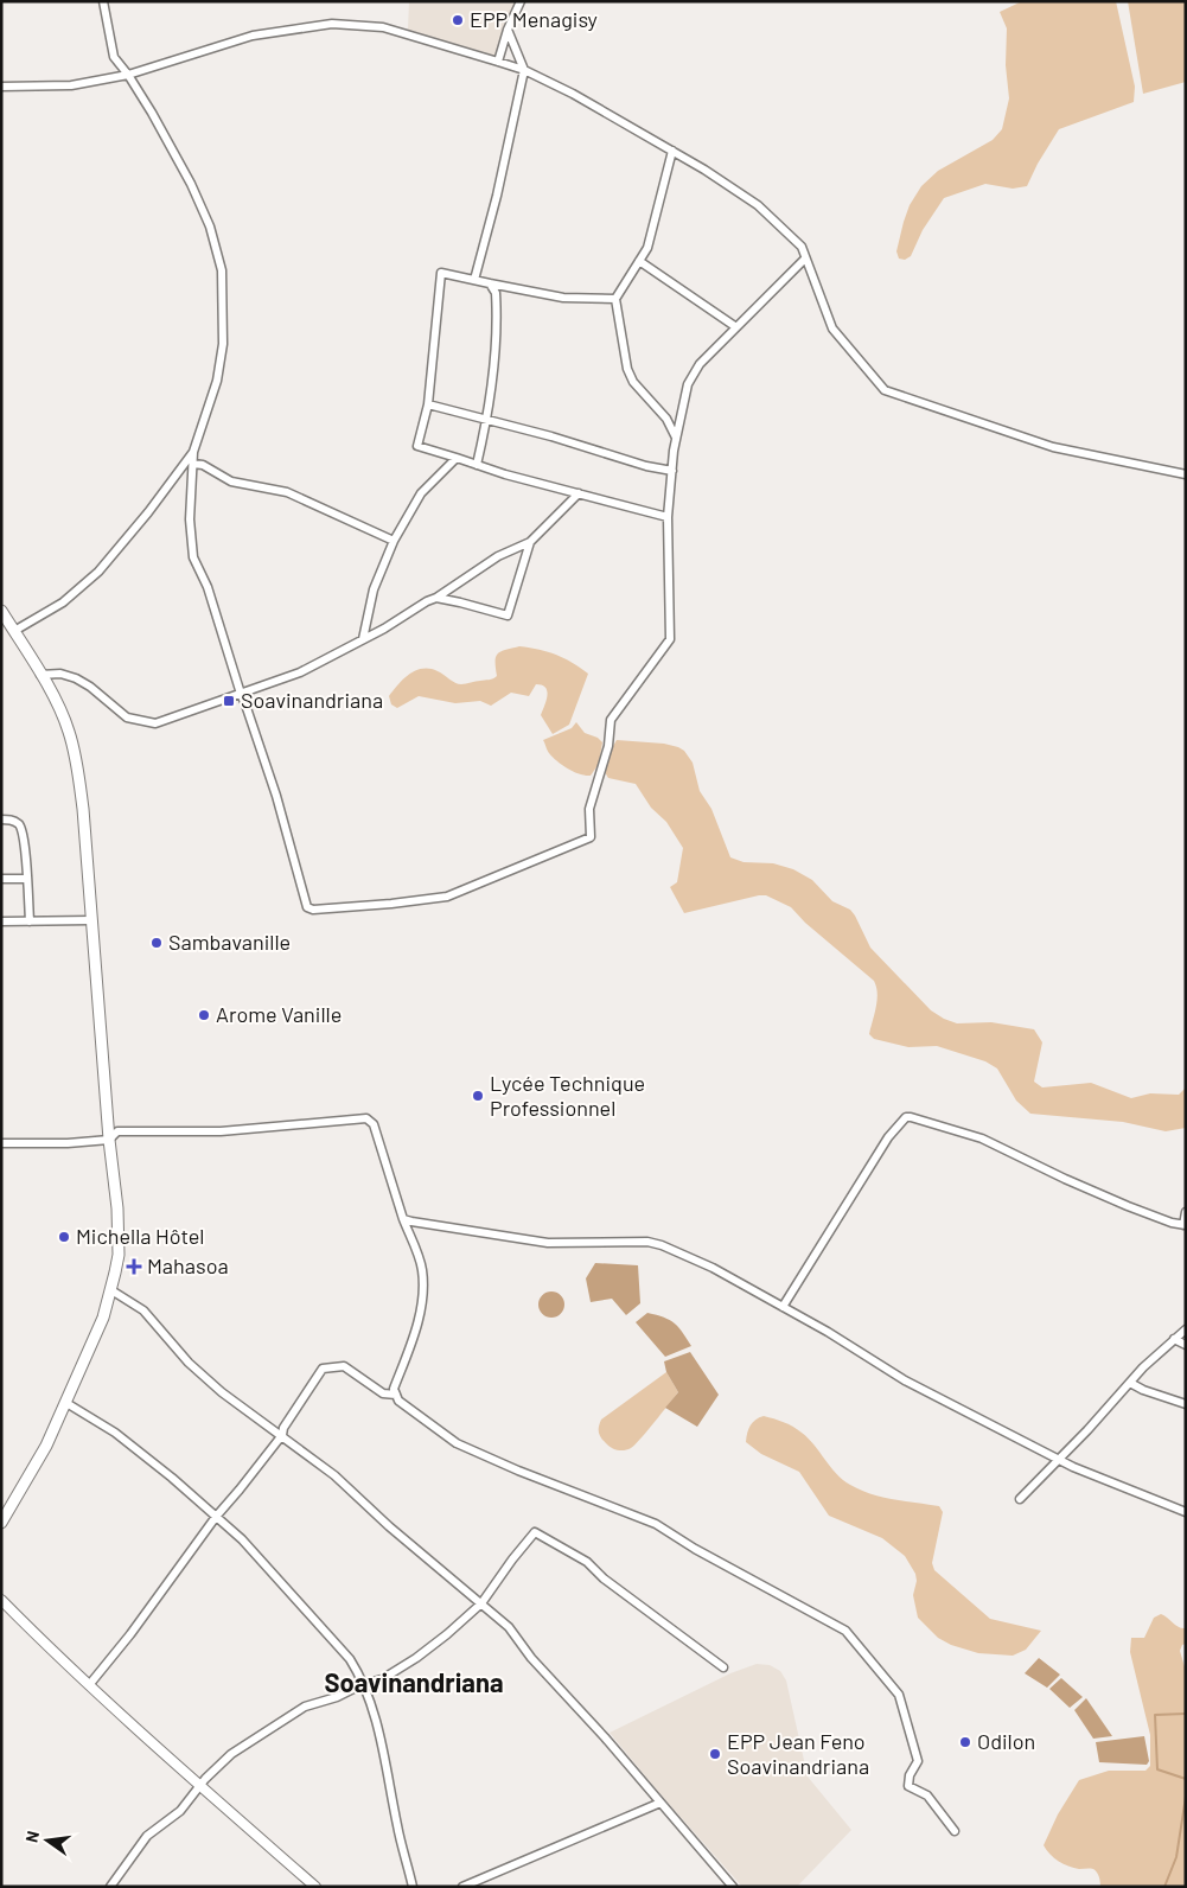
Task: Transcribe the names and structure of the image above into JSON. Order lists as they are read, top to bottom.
{
  "districts": ["Soavinandriana"],
  "places": {
    "other": [
      "EPP Menagisy",
      "Sambavanille",
      "Arome Vanille",
      "Lycée Technique Professionnel",
      "Michella Hôtel",
      "Odilon",
      "EPP Jean Feno Soavinandriana"
    ],
    "transit": ["Soavinandriana"],
    "health": ["Mahasoa"]
  },
  "north": "left"
}
